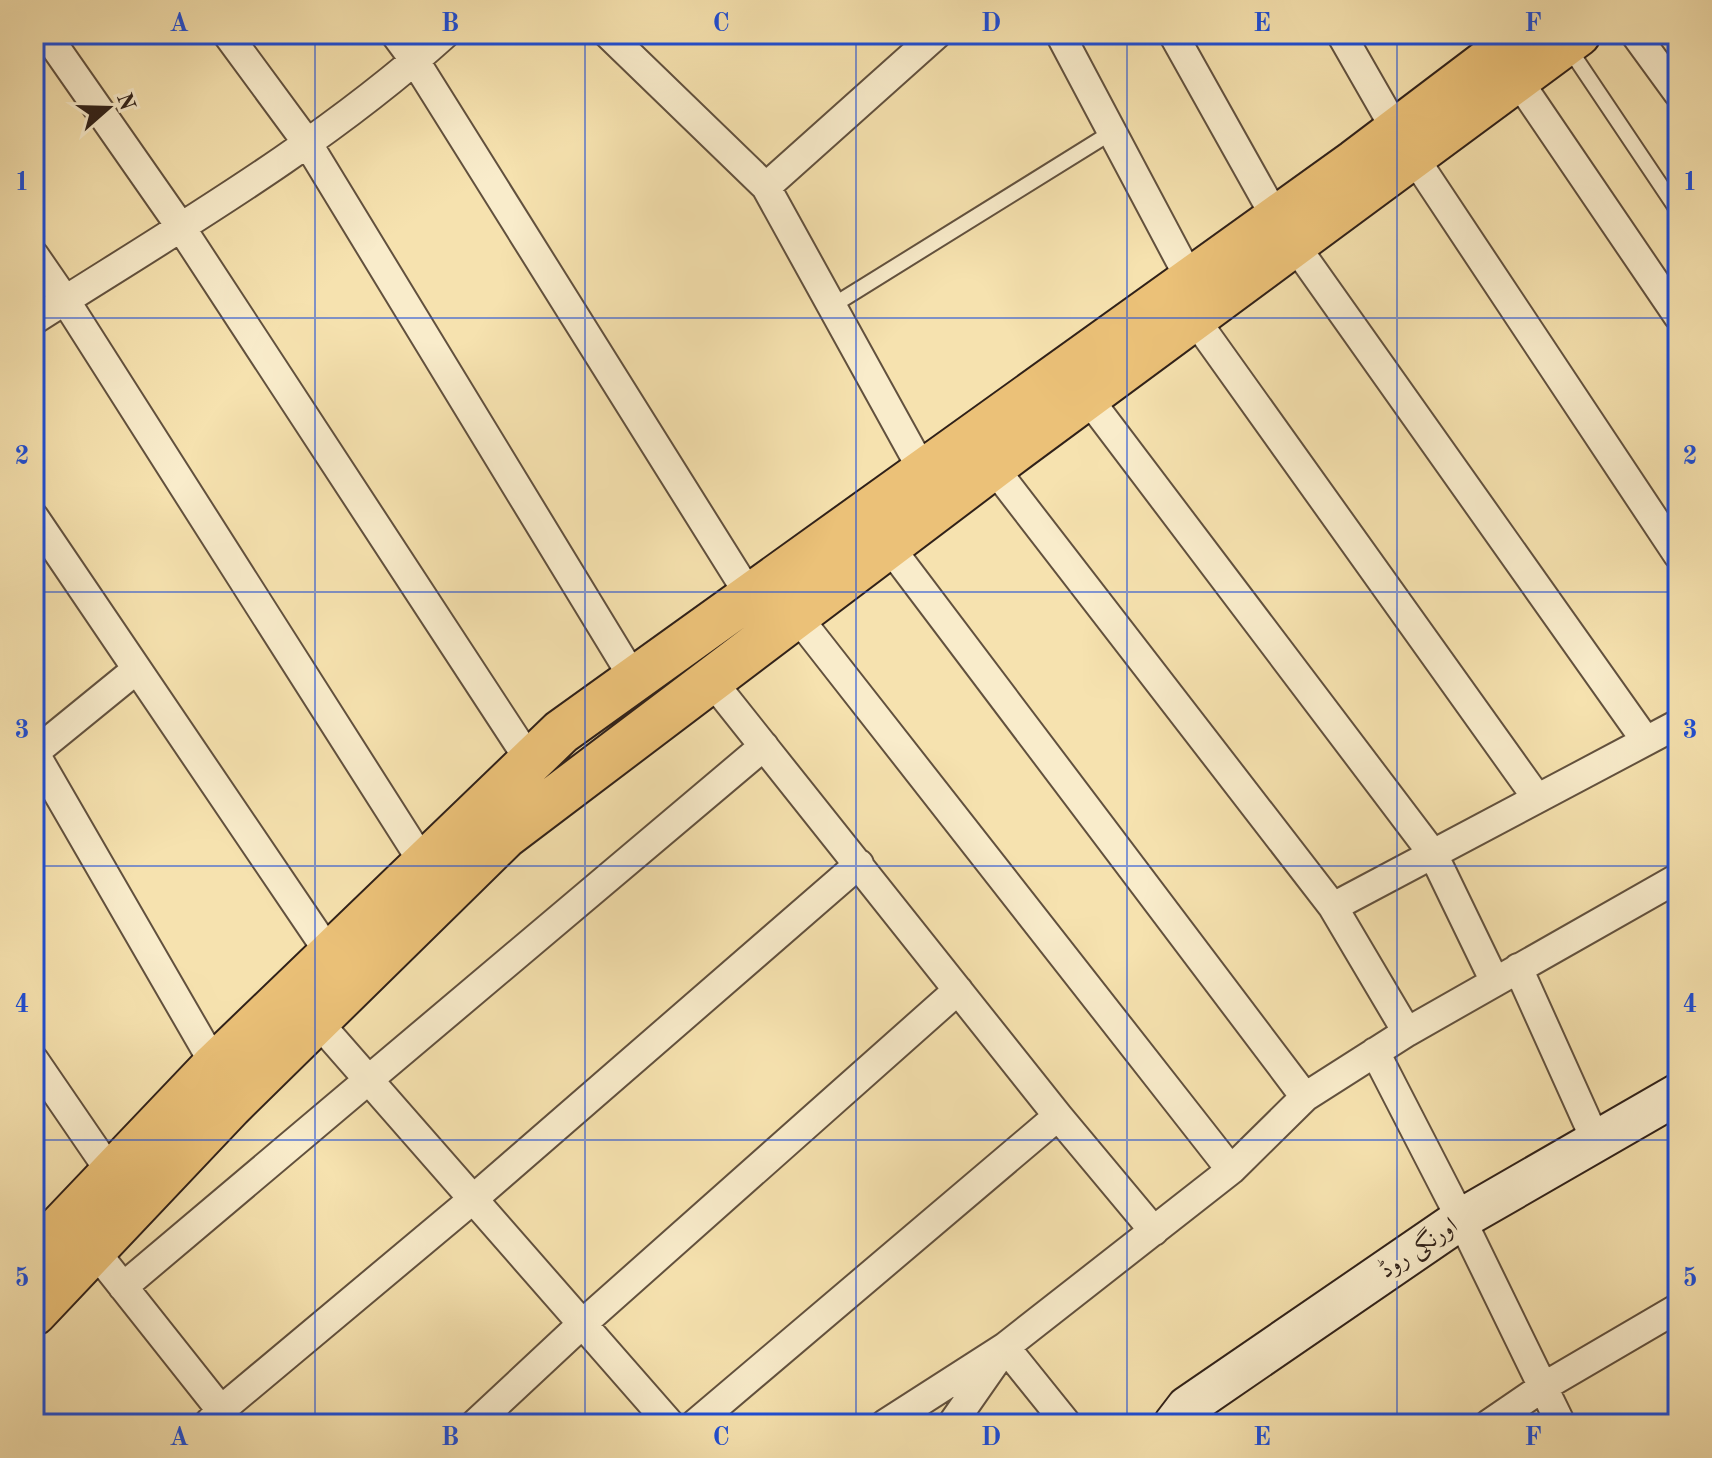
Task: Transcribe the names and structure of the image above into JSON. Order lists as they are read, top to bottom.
{
  "streets": {
    "street": ["اورنگی روڈ"]
  },
  "north": "right",
  "grid": {
    "columns": [
      "A",
      "B",
      "C",
      "D",
      "E",
      "F"
    ],
    "rows": [
      "1",
      "2",
      "3",
      "4",
      "5"
    ]
  }
}
